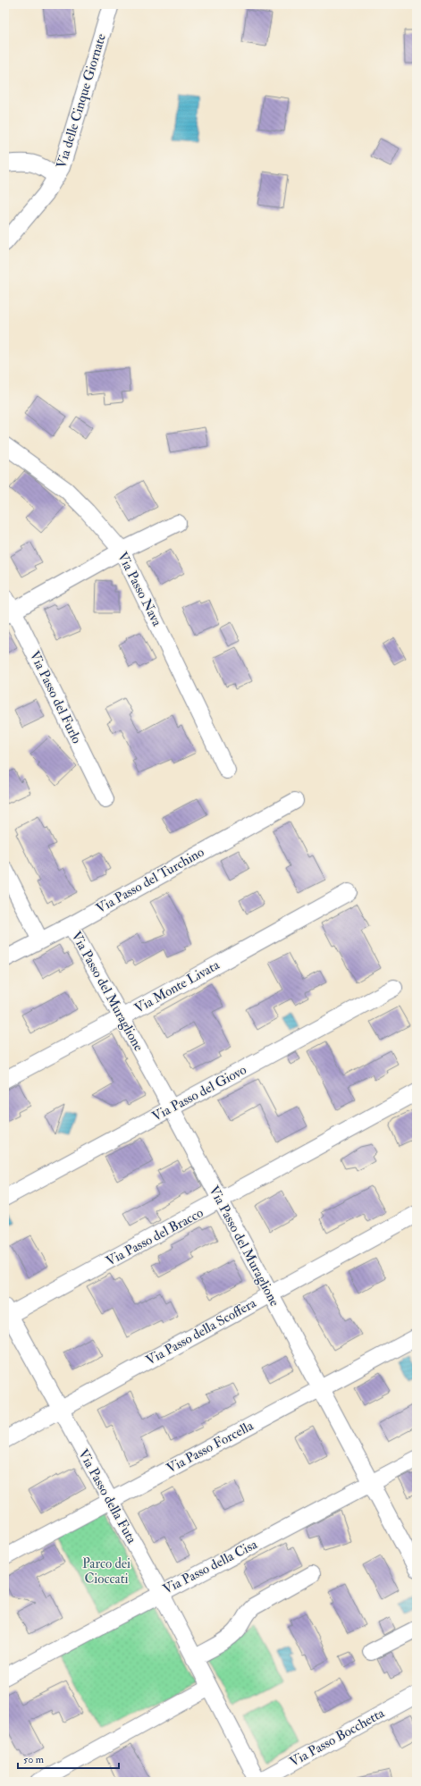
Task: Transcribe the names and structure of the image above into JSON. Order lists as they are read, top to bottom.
{
  "streets": {
    "street": [
      "Via delle Cinque Giornate",
      "Via Passo Nava",
      "Via Passo del Furlo",
      "Via Passo del Turchino",
      "Via Monte Livata",
      "Via Passo del Muraglione",
      "Via Passo del Giovo",
      "Via Passo del Bracco",
      "Via Passo della Scoffera",
      "Via Passo Forcella",
      "Via Passo della Futa",
      "Via Passo della Cisa",
      "Via Passo Bocchetta"
    ]
  },
  "crossings": [
    ["Via Passo del Turchino", "Via Passo del Muraglione"],
    ["Via Monte Livata", "Via Passo del Muraglione"],
    ["Via Passo del Muraglione", "Via Passo del Giovo"],
    ["Via Passo del Muraglione", "Via Passo del Bracco"],
    ["Via Passo del Muraglione", "Via Passo della Scoffera"],
    ["Via Passo del Muraglione", "Via Passo Forcella"],
    ["Via Passo del Muraglione", "Via Passo della Cisa"],
    ["Via Passo del Bracco", "Via Passo della Futa"],
    ["Via Passo della Scoffera", "Via Passo della Futa"],
    ["Via Passo Forcella", "Via Passo della Futa"],
    ["Via Passo della Futa", "Via Passo della Cisa"],
    ["Via Passo della Futa", "Via Passo Bocchetta"]
  ],
  "parks": ["Parco dei Cioccati"],
  "scale_bar": "50 m"
}
